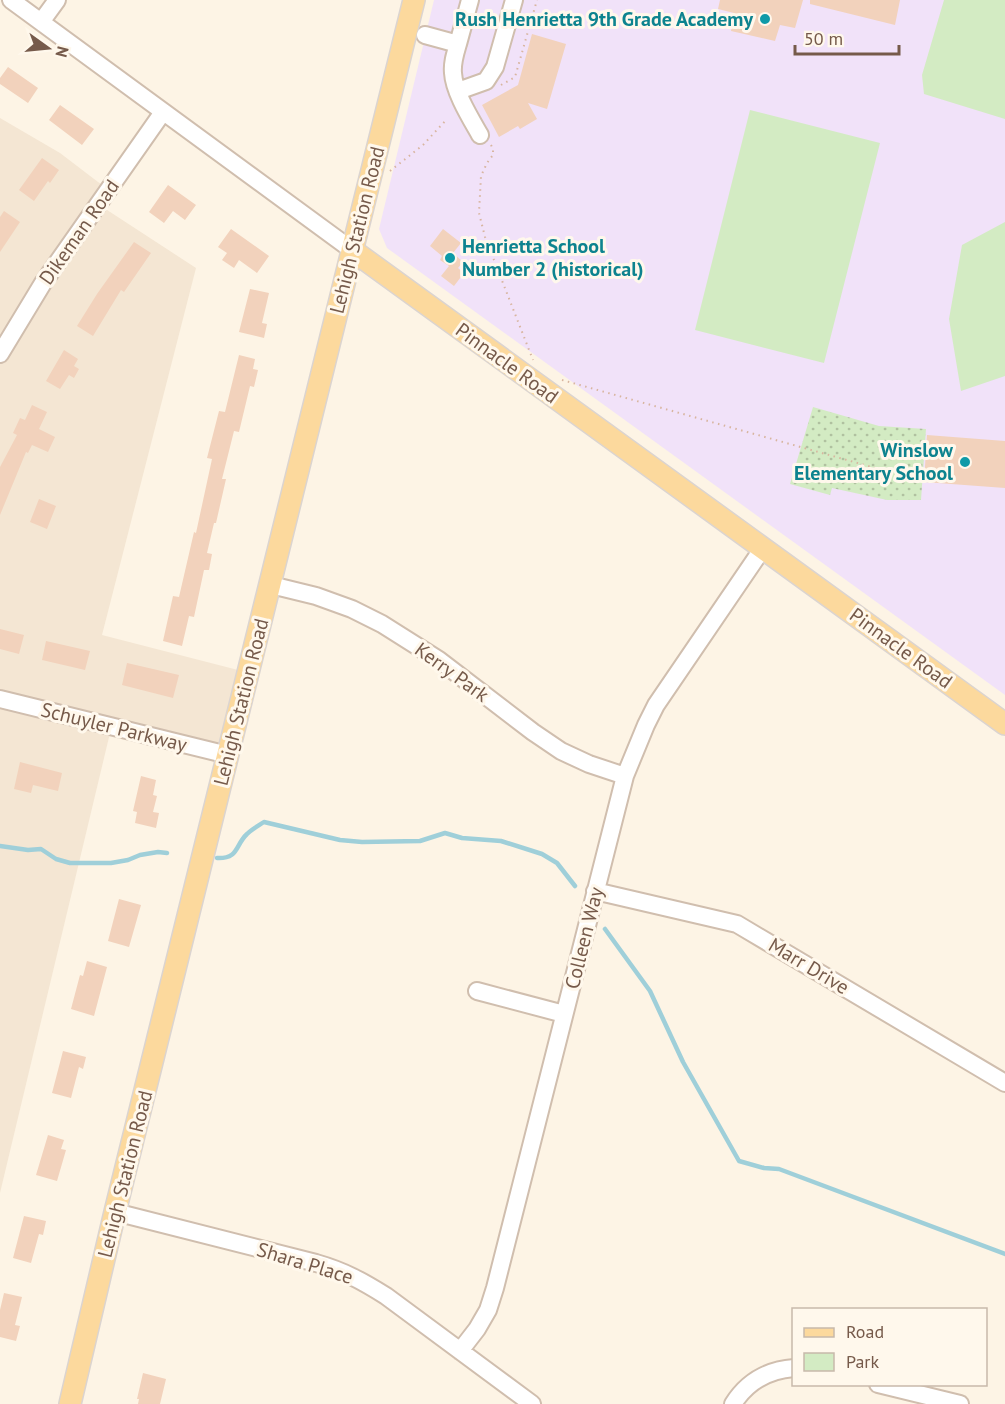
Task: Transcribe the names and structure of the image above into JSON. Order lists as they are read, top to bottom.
{
  "streets": {
    "main road": ["Lehigh Station Road", "Pinnacle Road"],
    "street": [
      "Dikeman Road",
      "Kerry Park",
      "Schuyler Parkway",
      "Colleen Way",
      "Marr Drive",
      "Shara Place"
    ]
  },
  "crossings": [
    ["Lehigh Station Road", "Pinnacle Road"],
    ["Lehigh Station Road", "Kerry Park"],
    ["Lehigh Station Road", "Schuyler Parkway"],
    ["Lehigh Station Road", "Shara Place"],
    ["Dikeman Road", "Pinnacle Road"],
    ["Pinnacle Road", "Colleen Way"],
    ["Kerry Park", "Colleen Way"],
    ["Colleen Way", "Marr Drive"],
    ["Colleen Way", "Shara Place"]
  ],
  "places": ["Rush Henrietta 9th Grade Academy", "Henrietta School Number 2 (historical)", "Winslow Elementary School"],
  "legend": ["Road", "Park"],
  "scale_bar": "50 m",
  "north": "right"
}
